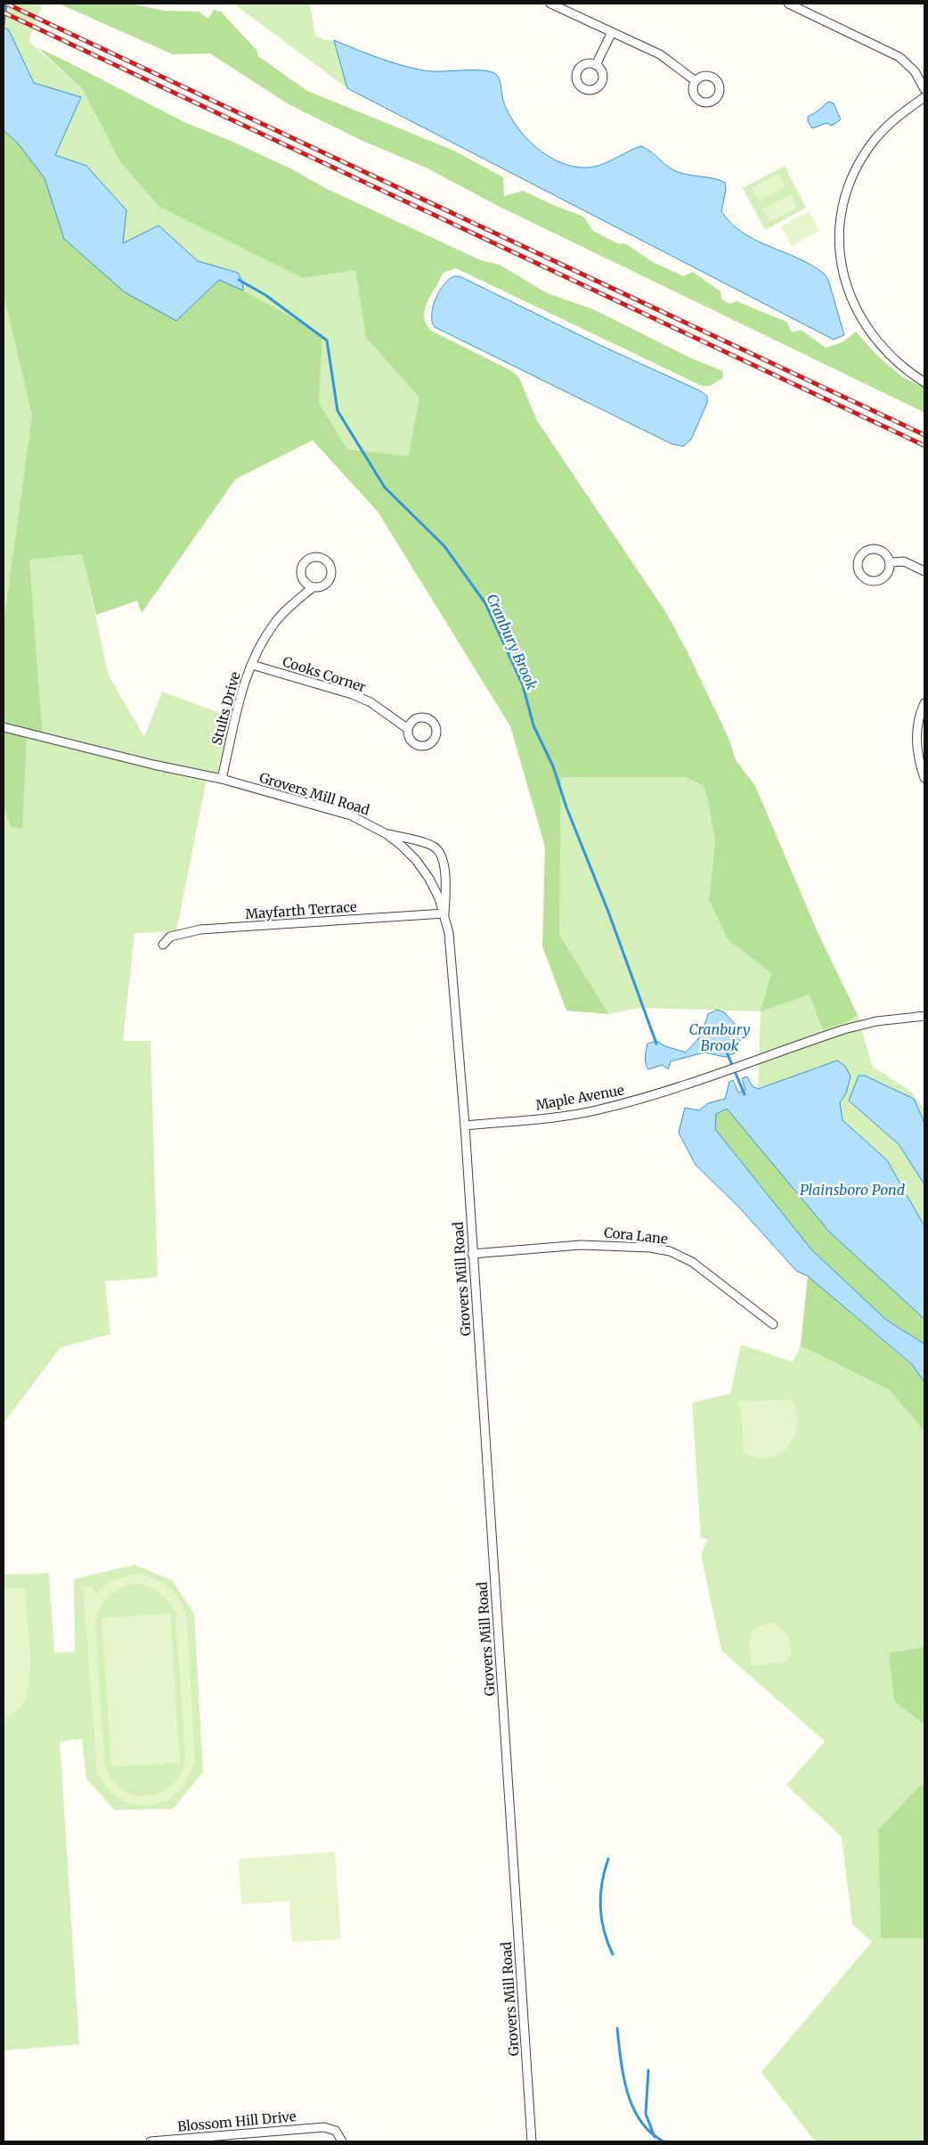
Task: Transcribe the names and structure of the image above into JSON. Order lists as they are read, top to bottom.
{
  "streets": {
    "street": [
      "Cooks Corner",
      "Stults Drive",
      "Grovers Mill Road",
      "Mayfarth Terrace",
      "Maple Avenue",
      "Cora Lane",
      "Blossom Hill Drive"
    ]
  },
  "crossings": [
    ["Cooks Corner", "Stults Drive"],
    ["Stults Drive", "Grovers Mill Road"],
    ["Grovers Mill Road", "Mayfarth Terrace"],
    ["Grovers Mill Road", "Maple Avenue"],
    ["Grovers Mill Road", "Cora Lane"]
  ],
  "water": ["Cranbury Brook", "Plainsboro Pond"]
}
